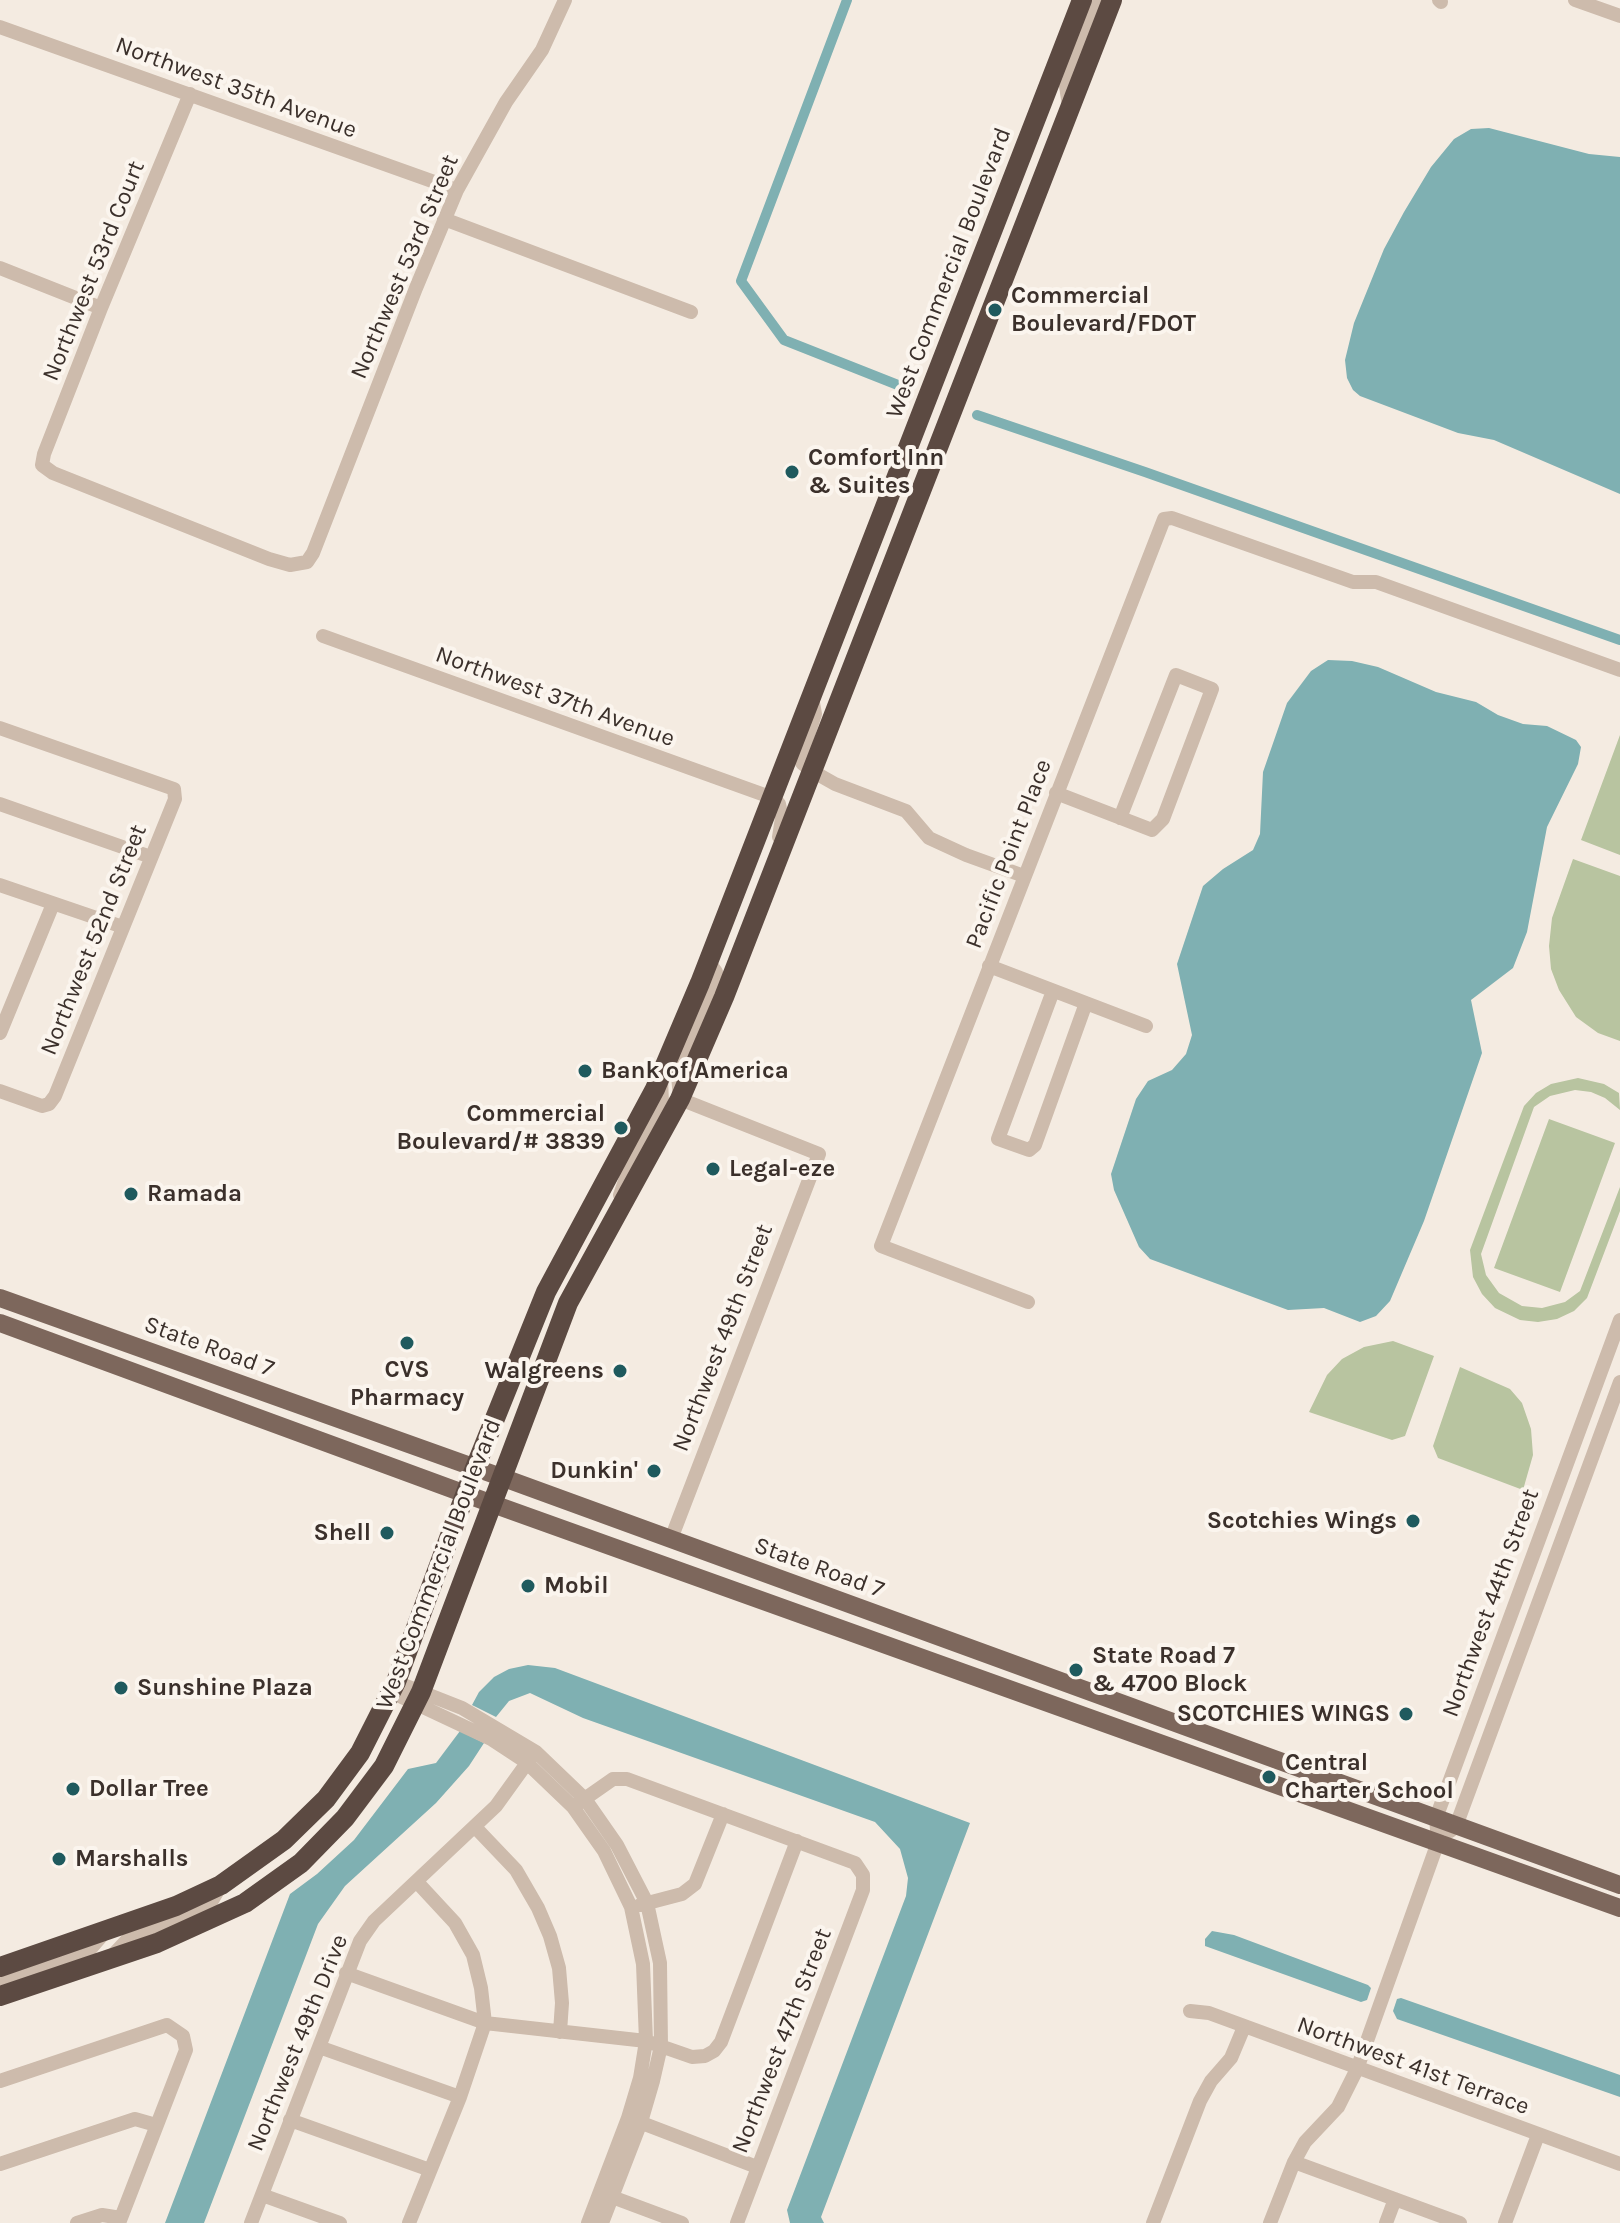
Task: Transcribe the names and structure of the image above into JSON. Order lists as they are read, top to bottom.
{
  "streets": {
    "highway": ["West Commercial Boulevard"],
    "main road": ["State Road 7"],
    "street": [
      "Northwest 35th Avenue",
      "Northwest 53rd Street",
      "Northwest 53rd Court",
      "Northwest 37th Avenue",
      "Pacific Point Place",
      "Northwest 52nd Street",
      "Northwest 49th Street",
      "Northwest 44th Street",
      "Northwest 47th Street",
      "Northwest 49th Drive",
      "Northwest 41st Terrace"
    ]
  },
  "crossings": [
    ["Northwest 35th Avenue", "Northwest 53rd Street"],
    ["Northwest 35th Avenue", "Northwest 53rd Court"],
    ["Northwest 53rd Street", "Northwest 53rd Court"],
    ["West Commercial Boulevard", "Northwest 37th Avenue"],
    ["West Commercial Boulevard", "Northwest 49th Street"],
    ["West Commercial Boulevard", "State Road 7"],
    ["Northwest 49th Street", "State Road 7"],
    ["State Road 7", "Northwest 44th Street"]
  ],
  "places": [
    "Commercial Boulevard/FDOT",
    "Comfort Inn & Suites",
    "Bank of America",
    "Commercial Boulevard/# 3839",
    "Legal-eze",
    "Ramada",
    "CVS Pharmacy",
    "Walgreens",
    "Dunkin'",
    "Scotchies Wings",
    "Shell",
    "Mobil",
    "State Road 7 & 4700 Block",
    "Sunshine Plaza",
    "SCOTCHIES WINGS",
    "Central Charter School",
    "Dollar Tree",
    "Marshalls"
  ]
}
